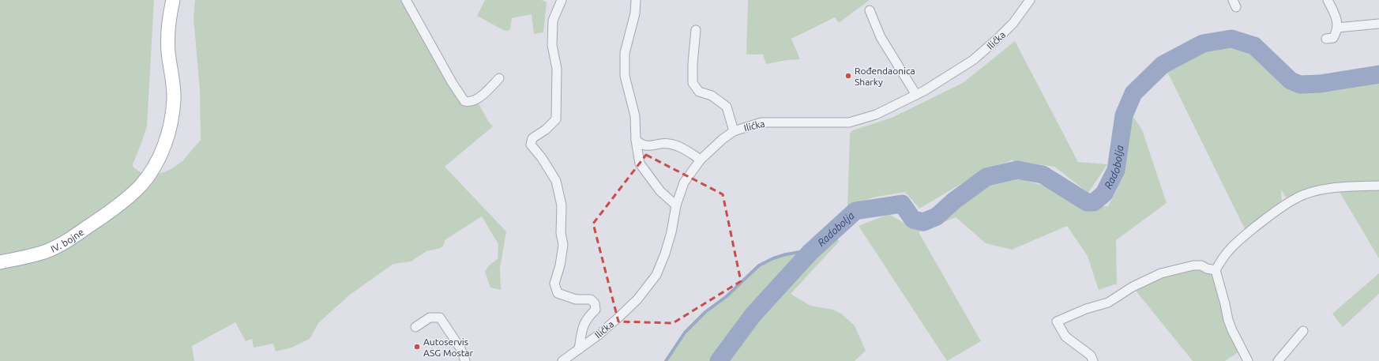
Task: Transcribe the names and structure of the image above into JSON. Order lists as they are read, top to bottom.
{
  "streets": {
    "main road": ["IV. bojne"],
    "street": ["Ilićka"]
  },
  "water": ["Radobolja"],
  "places": ["Rođendaonica Sharky", "Autoservis ASG Mostar"]
}
